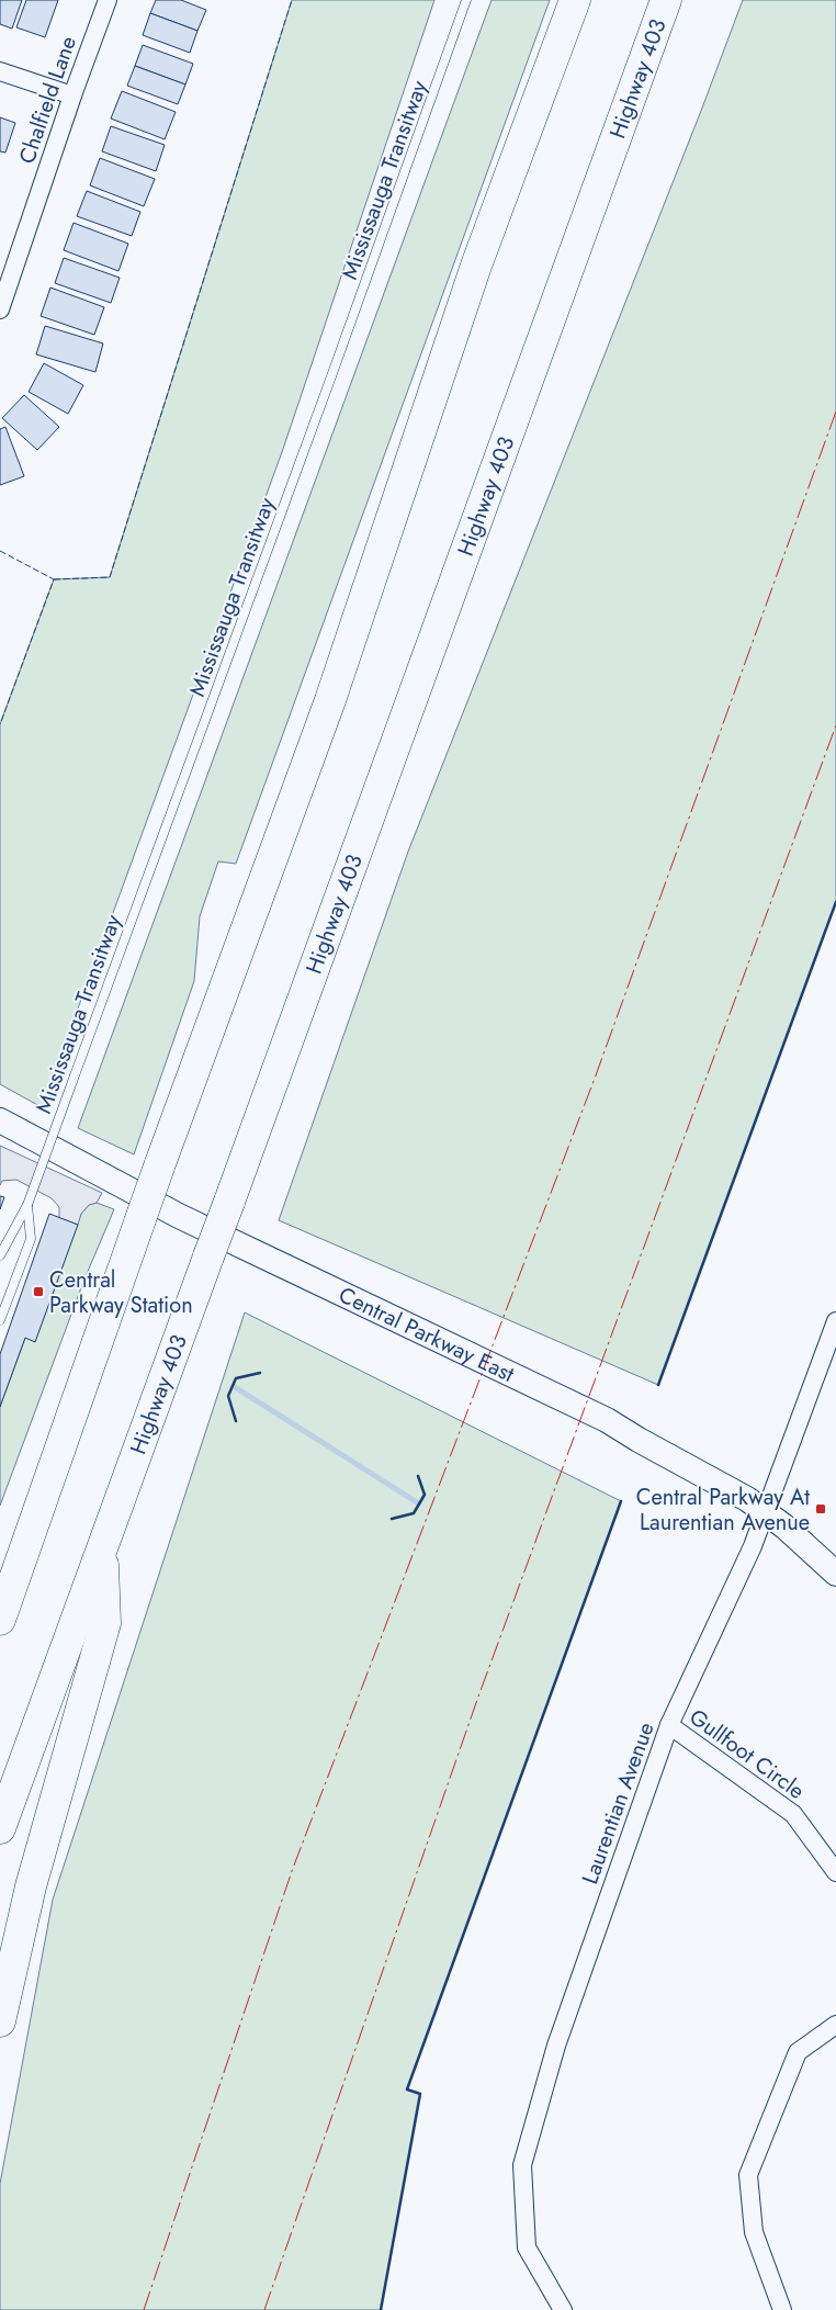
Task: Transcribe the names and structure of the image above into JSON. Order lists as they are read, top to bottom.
{
  "streets": {
    "highway": ["Highway 403"],
    "street": [
      "Chalfield Lane",
      "Central Parkway East",
      "Gullfoot Circle",
      "Laurentian Avenue"
    ],
    "lane": ["Mississauga Transitway"]
  },
  "crossings": [
    ["Central Parkway East", "Laurentian Avenue"],
    ["Gullfoot Circle", "Laurentian Avenue"]
  ],
  "places": {
    "transit": ["Central Parkway Station", "Central Parkway At Laurentian Avenue"]
  }
}
